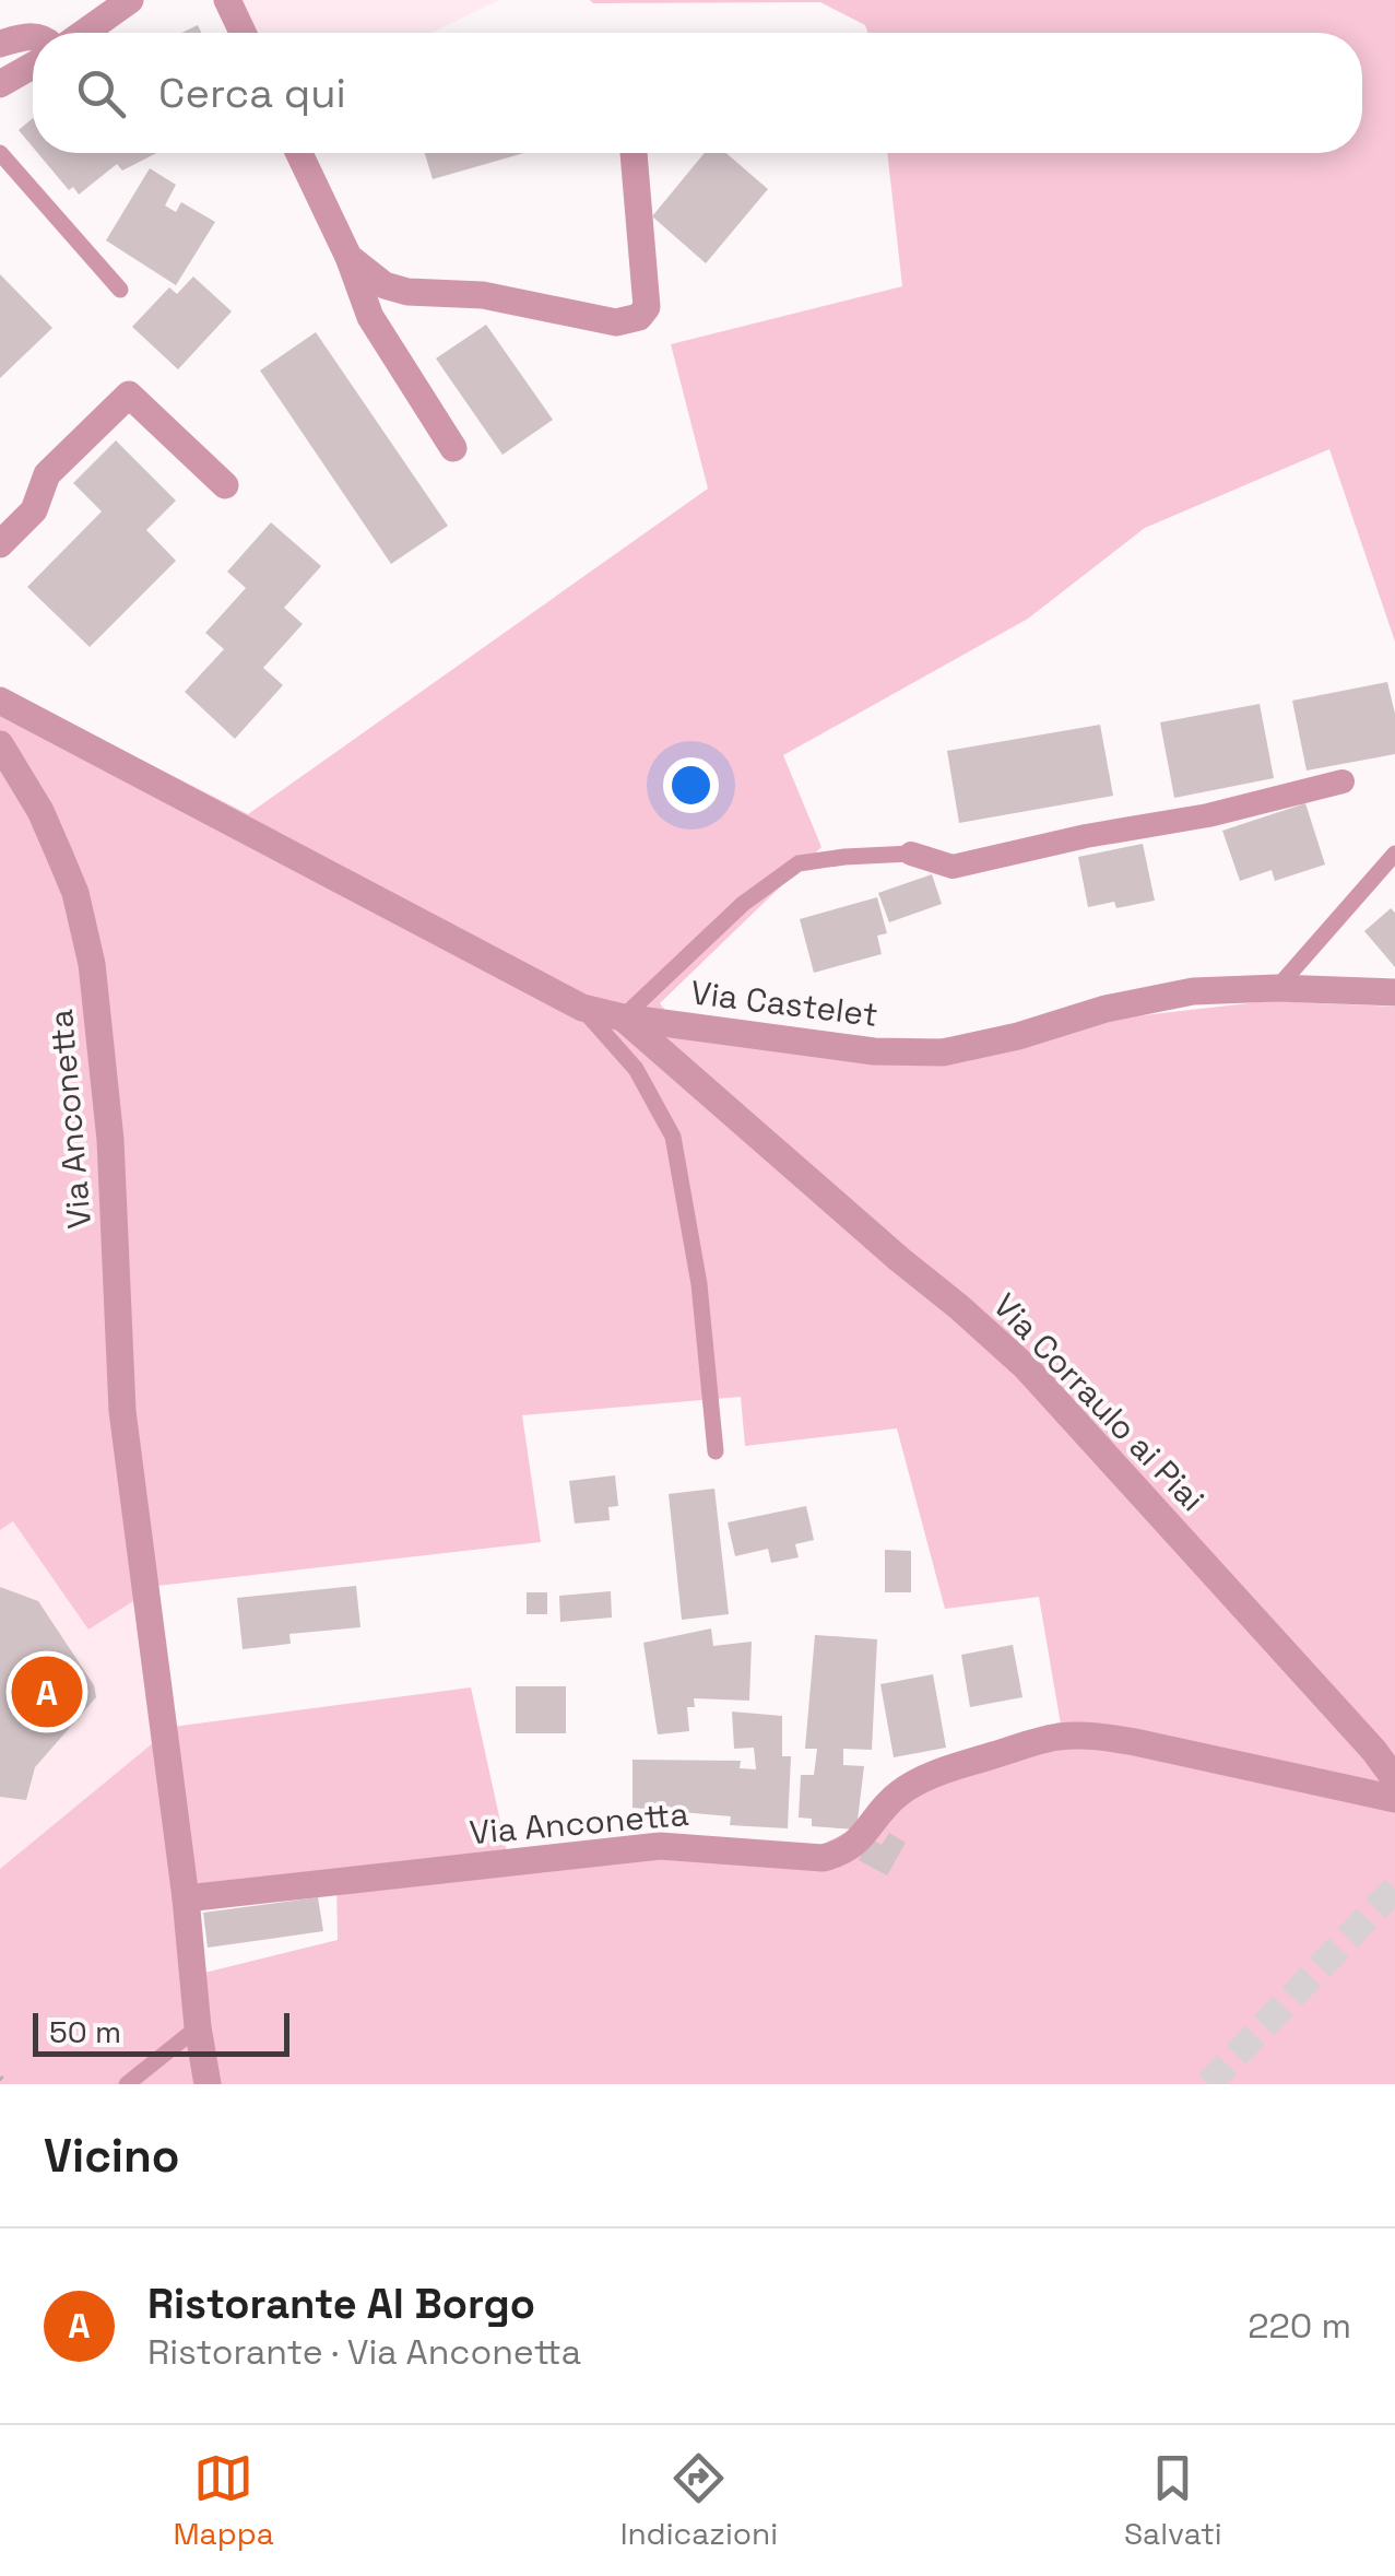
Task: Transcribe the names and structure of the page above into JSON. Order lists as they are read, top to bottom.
{
  "streets": {
    "street": ["Via Castelet", "Via Anconetta", "Via Corraulo ai Piai"]
  },
  "crossings": [
    ["Via Castelet", "Via Corraulo ai Piai"]
  ],
  "scale_bar": "50 m",
  "page": {
    "search": "Cerca qui",
    "pins": "A",
    "scale": "50 m",
    "heading": "Vicino",
    "list": [
      {
        "mark": "A",
        "name": "Ristorante Al Borgo",
        "note": "Ristorante · Via Anconetta",
        "value": "220 m"
      }
    ],
    "nav": ["Mappa", "Indicazioni", "Salvati"]
  }
}
